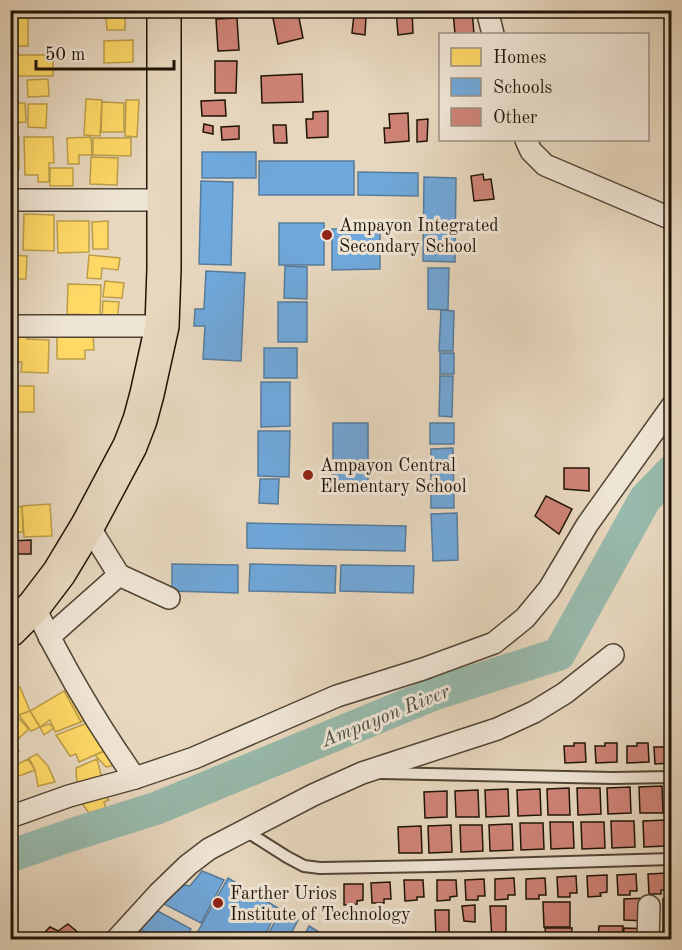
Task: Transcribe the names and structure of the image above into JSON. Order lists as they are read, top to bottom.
{
  "water": ["Ampayon River"],
  "places": ["Ampayon Integrated Secondary School", "Ampayon Central Elementary School", "Farther Urios Institute of Technology"],
  "legend": ["Homes", "Schools", "Other"],
  "scale_bar": "50 m"
}
